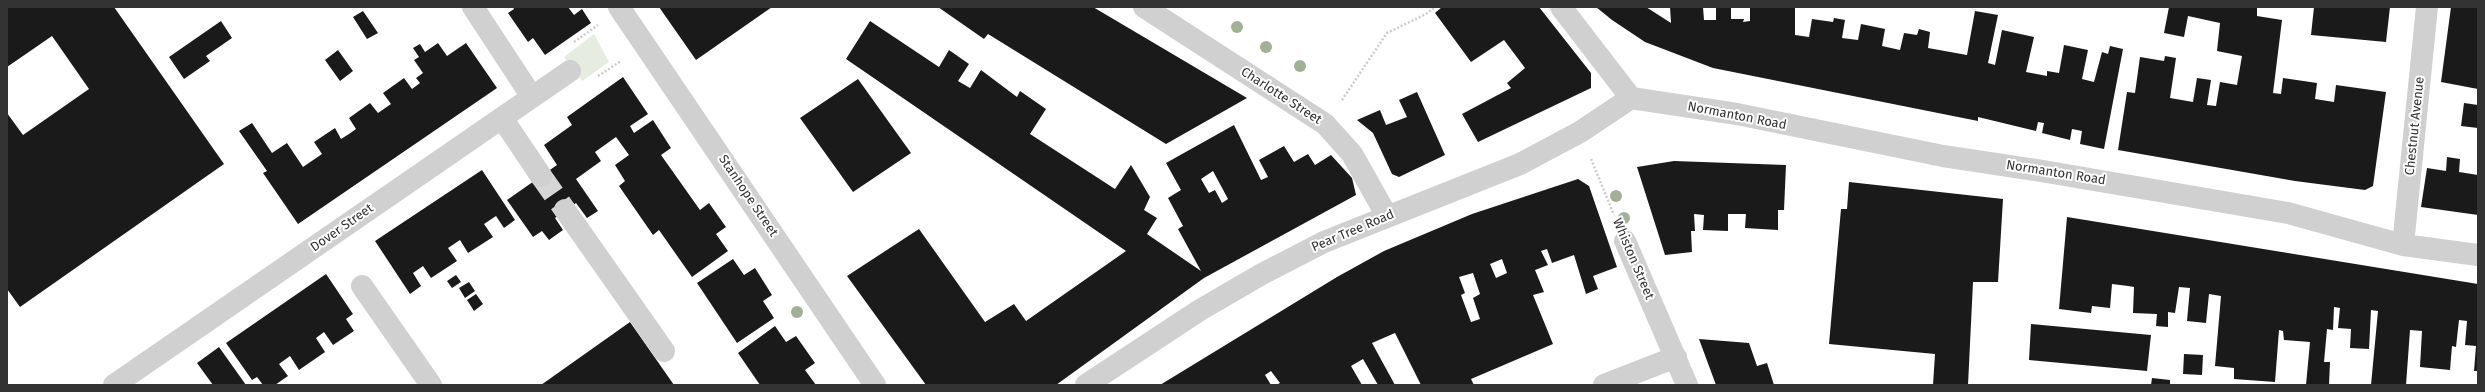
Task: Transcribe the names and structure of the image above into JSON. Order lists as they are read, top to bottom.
{
  "streets": {
    "street": [
      "Charlotte Street",
      "Normanton Road",
      "Chestnut Avenue",
      "Stanhope Street",
      "Dover Street",
      "Pear Tree Road",
      "Whiston Street"
    ]
  },
  "crossings": [
    ["Charlotte Street", "Pear Tree Road"],
    ["Normanton Road", "Chestnut Avenue"],
    ["Normanton Road", "Pear Tree Road"],
    ["Pear Tree Road", "Whiston Street"]
  ]
}
